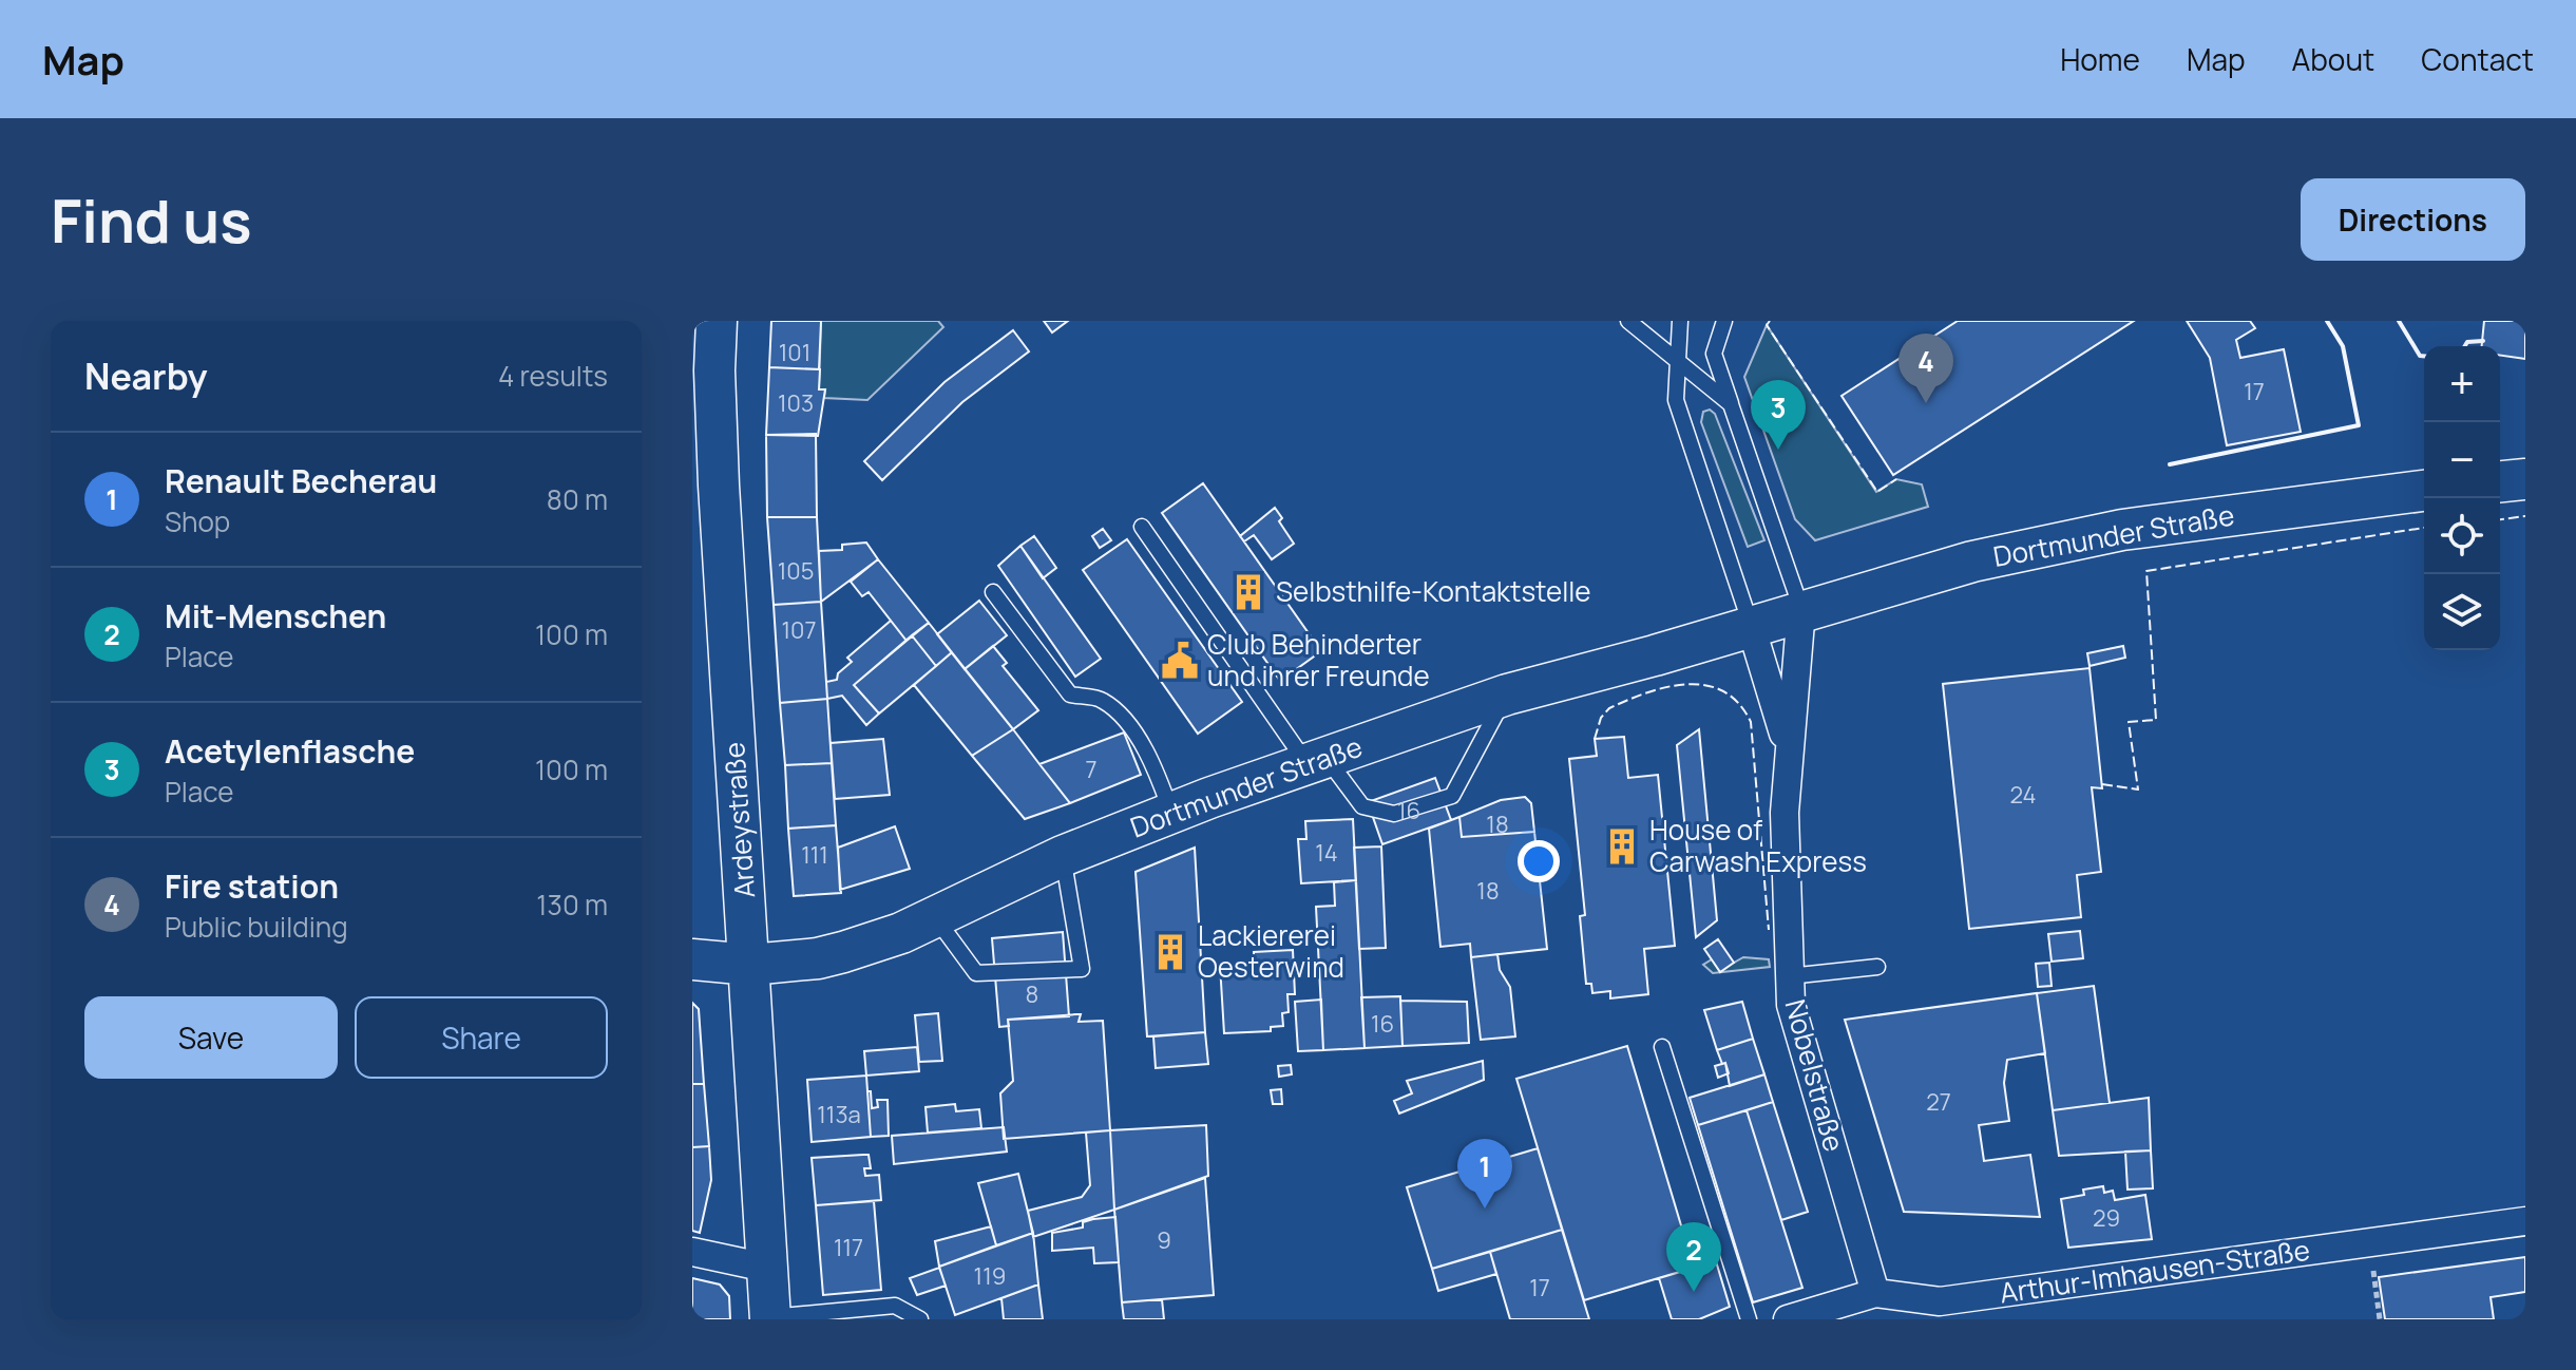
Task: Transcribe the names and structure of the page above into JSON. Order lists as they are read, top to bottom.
{
  "streets": {
    "main road": ["Dortmunder Straße", "Ardeystraße"],
    "street": ["Nobelstraße", "Arthur-Imhausen-Straße"]
  },
  "crossings": [
    ["Dortmunder Straße", "Ardeystraße"],
    ["Dortmunder Straße", "Nobelstraße"],
    ["Nobelstraße", "Arthur-Imhausen-Straße"]
  ],
  "places": {
    "building": ["Selbsthilfe-Kontaktstelle", "House of Carwash Express", "Lackiererei Oesterwind"],
    "public building": ["Club Behinderter und ihrer Freunde"]
  },
  "house_numbers": [
    "101",
    "17",
    "103",
    "105",
    "107",
    "7",
    "24",
    "16",
    "18",
    "14",
    "111",
    "18",
    "8",
    "16",
    "27",
    "113a",
    "29",
    "9",
    "117",
    "119",
    "17"
  ],
  "page": {
    "header": "Map",
    "nav": [
      "Home",
      "Map",
      "About",
      "Contact"
    ],
    "buttons": [
      "Directions",
      ["Save", "Share"]
    ],
    "title": "Find us",
    "heading": ["Nearby", "4 results"],
    "pins": [
      "4",
      "3",
      "1",
      "2"
    ],
    "map_buttons": ["+", "−"],
    "list": [
      {
        "mark": "1",
        "name": "Renault Becherau",
        "note": "Shop",
        "value": "80 m"
      },
      {
        "mark": "2",
        "name": "Mit-Menschen",
        "note": "Place",
        "value": "100 m"
      },
      {
        "mark": "3",
        "name": "Acetylenflasche",
        "note": "Place",
        "value": "100 m"
      },
      {
        "mark": "4",
        "name": "Fire station",
        "note": "Public building",
        "value": "130 m"
      }
    ]
  }
}
